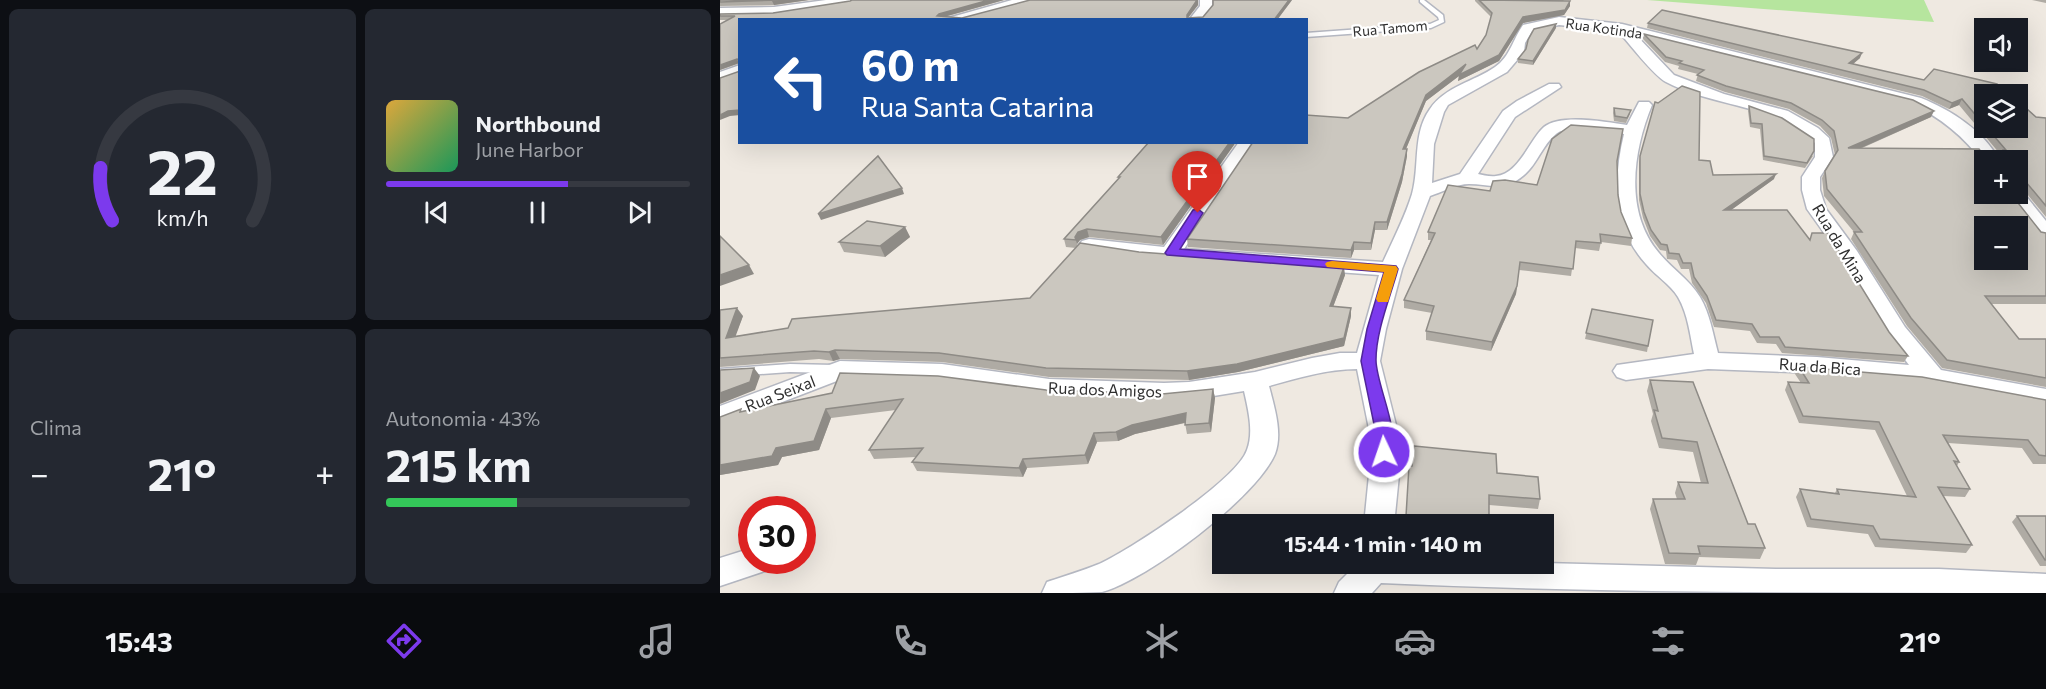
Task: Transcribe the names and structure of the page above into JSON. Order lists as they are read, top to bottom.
{
  "streets": {
    "street": [
      "Rua Kotinda",
      "Rua da Mina",
      "Rua da Bica",
      "Rua dos Amigos",
      "Rua Seixal"
    ],
    "lane": ["Rua Tamom"]
  },
  "crossings": [
    ["Rua Kotinda", "Rua da Mina"],
    ["Rua Kotinda", "Rua dos Amigos"],
    ["Rua da Mina", "Rua da Bica"],
    ["Rua dos Amigos", "Rua Seixal"]
  ],
  "page": {
    "map_buttons": ["+", "−"],
    "turn": ["60 m", "Rua Santa Catarina"],
    "song": ["Northbound", "June Harbor"],
    "tile": [
      "Clima",
      ["Autonomia · 43%", "215 km"]
    ],
    "heat": ["−", "21°", "+"],
    "limit": "30",
    "trip": "15:44 · 1 min · 140 m",
    "tabs": ["15:43", "21°"],
    "gauge": ["22", "km/h"]
  }
}
